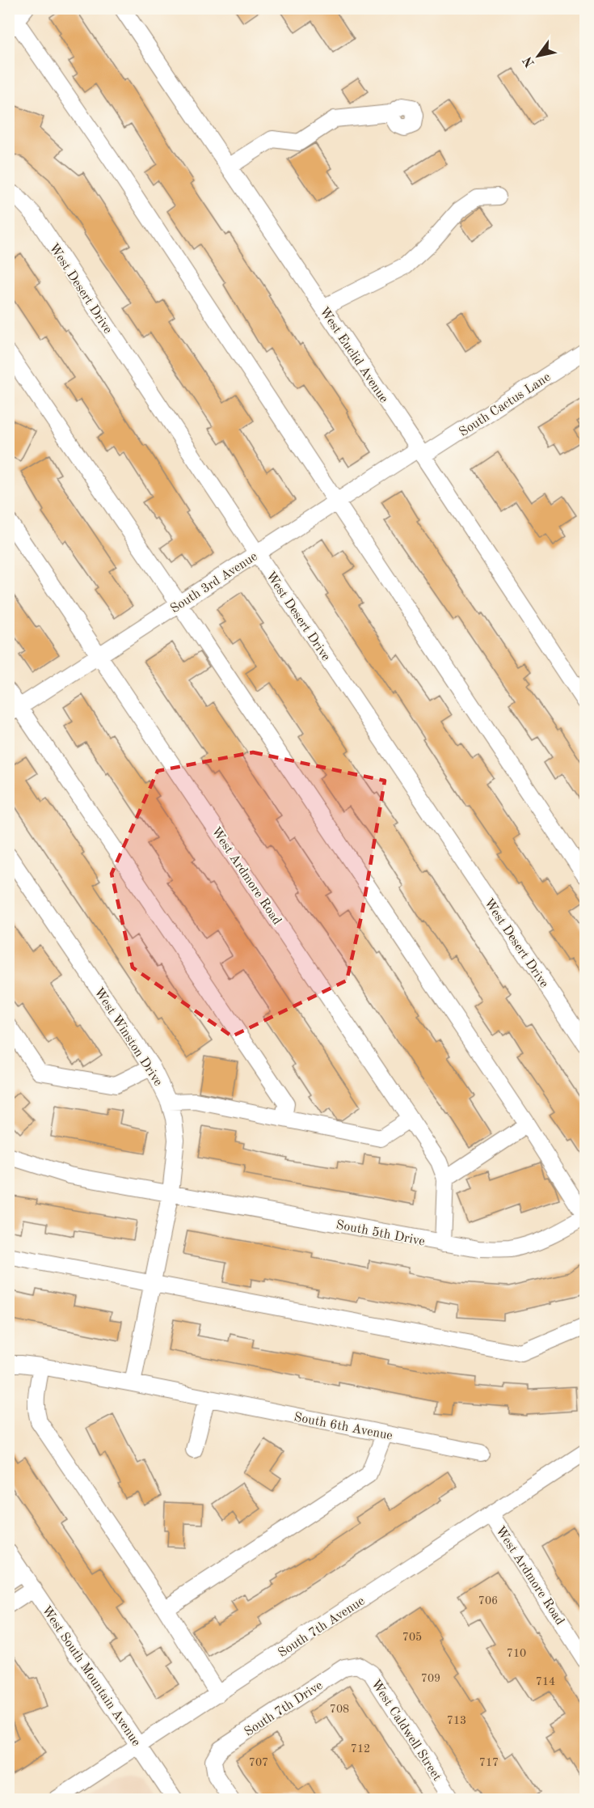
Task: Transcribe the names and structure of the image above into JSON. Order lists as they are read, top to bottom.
{
  "streets": {
    "street": [
      "West Desert Drive",
      "West Euclid Avenue",
      "South Cactus Lane",
      "South 3rd Avenue",
      "West Ardmore Road",
      "West Winston Drive",
      "South 5th Drive",
      "South 6th Avenue",
      "South 7th Avenue",
      "West South Mountain Avenue",
      "South 7th Drive",
      "West Caldwell Street"
    ]
  },
  "crossings": [
    ["West Desert Drive", "South 3rd Avenue"],
    ["West Euclid Avenue", "South Cactus Lane"],
    ["West Euclid Avenue", "South 3rd Avenue"],
    ["South Cactus Lane", "South 3rd Avenue"],
    ["South 3rd Avenue", "West Ardmore Road"],
    ["West Ardmore Road", "South 5th Drive"],
    ["West Ardmore Road", "South 7th Avenue"],
    ["West Winston Drive", "South 5th Drive"],
    ["West Winston Drive", "South 6th Avenue"],
    ["South 7th Avenue", "West South Mountain Avenue"],
    ["South 7th Drive", "West Caldwell Street"]
  ],
  "house_numbers": [
    "706",
    "705",
    "710",
    "709",
    "714",
    "708",
    "713",
    "712",
    "707",
    "717"
  ],
  "north": "bottom left"
}
